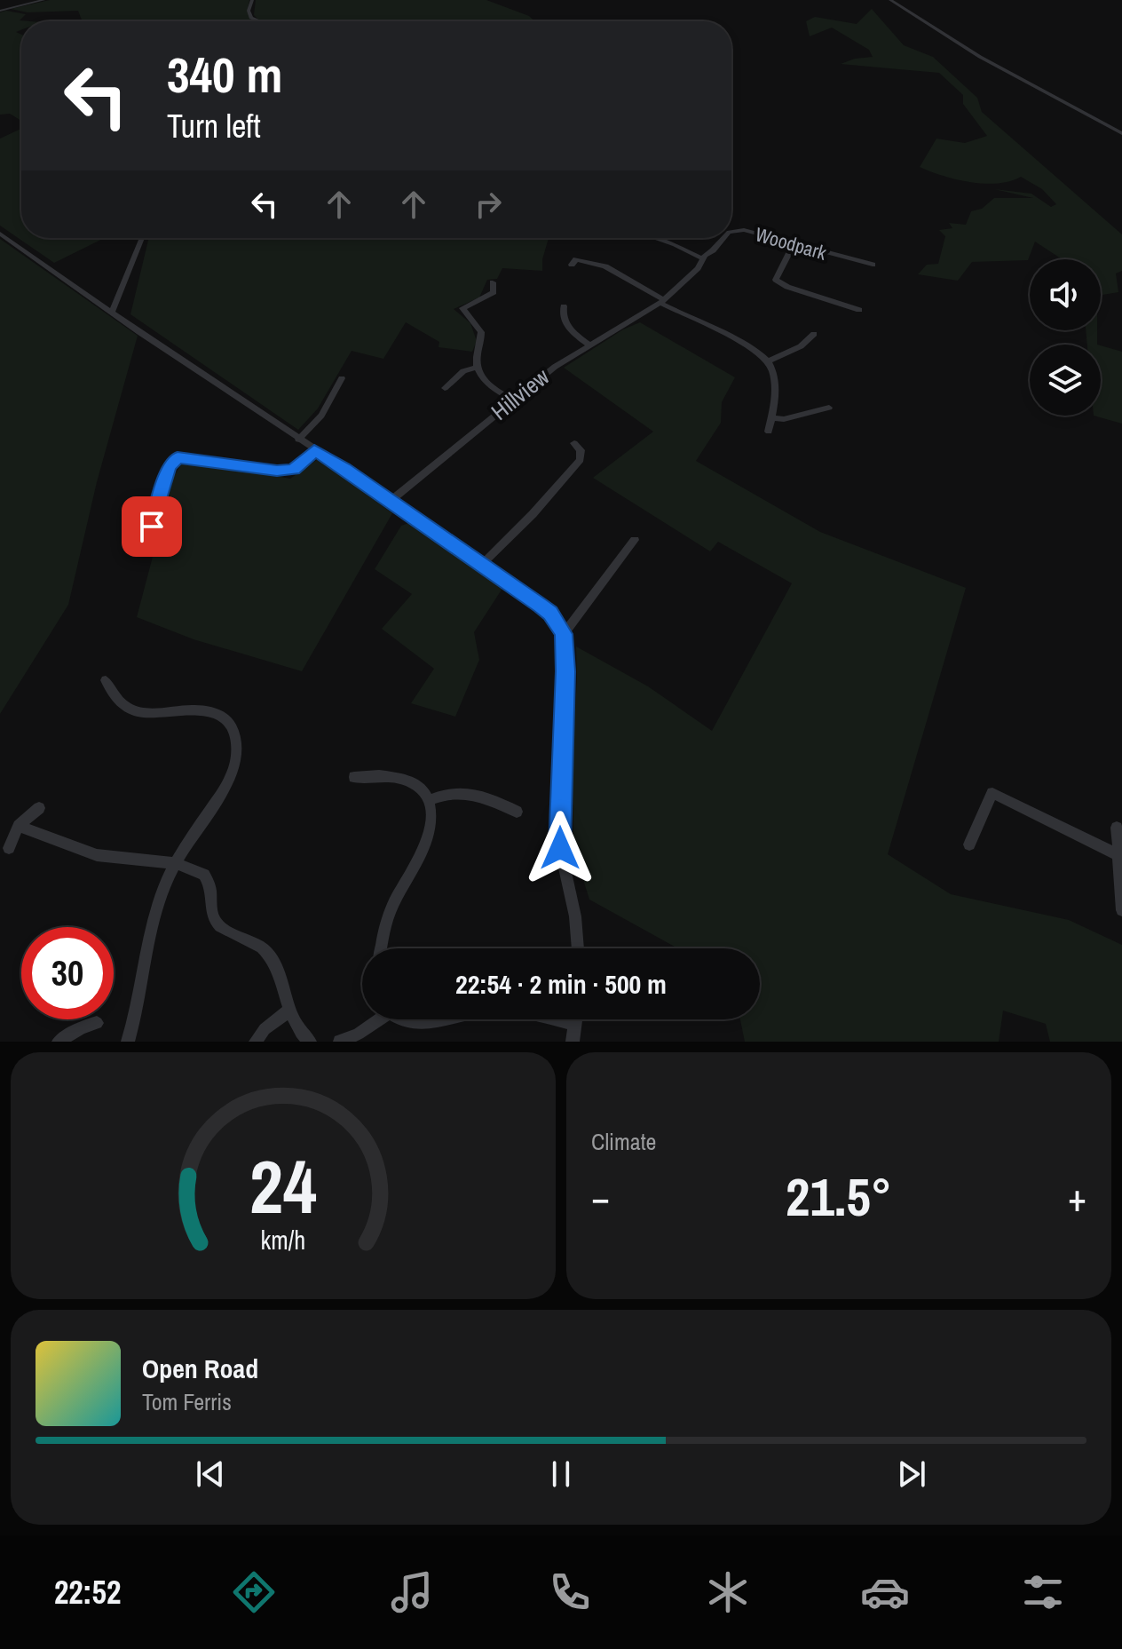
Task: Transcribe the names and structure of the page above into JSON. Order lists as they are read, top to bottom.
{
  "streets": {
    "street": ["Woodpark", "Hillview"]
  },
  "crossings": [
    ["Woodpark", "Hillview"]
  ],
  "page": {
    "turn": ["340 m", "Turn left"],
    "limit": "30",
    "trip": "22:54 · 2 min · 500 m",
    "tile": "Climate",
    "heat": ["−", "21.5°", "+"],
    "song": ["Open Road", "Tom Ferris"],
    "tabs": "22:52",
    "gauge": ["24", "km/h"]
  }
}
